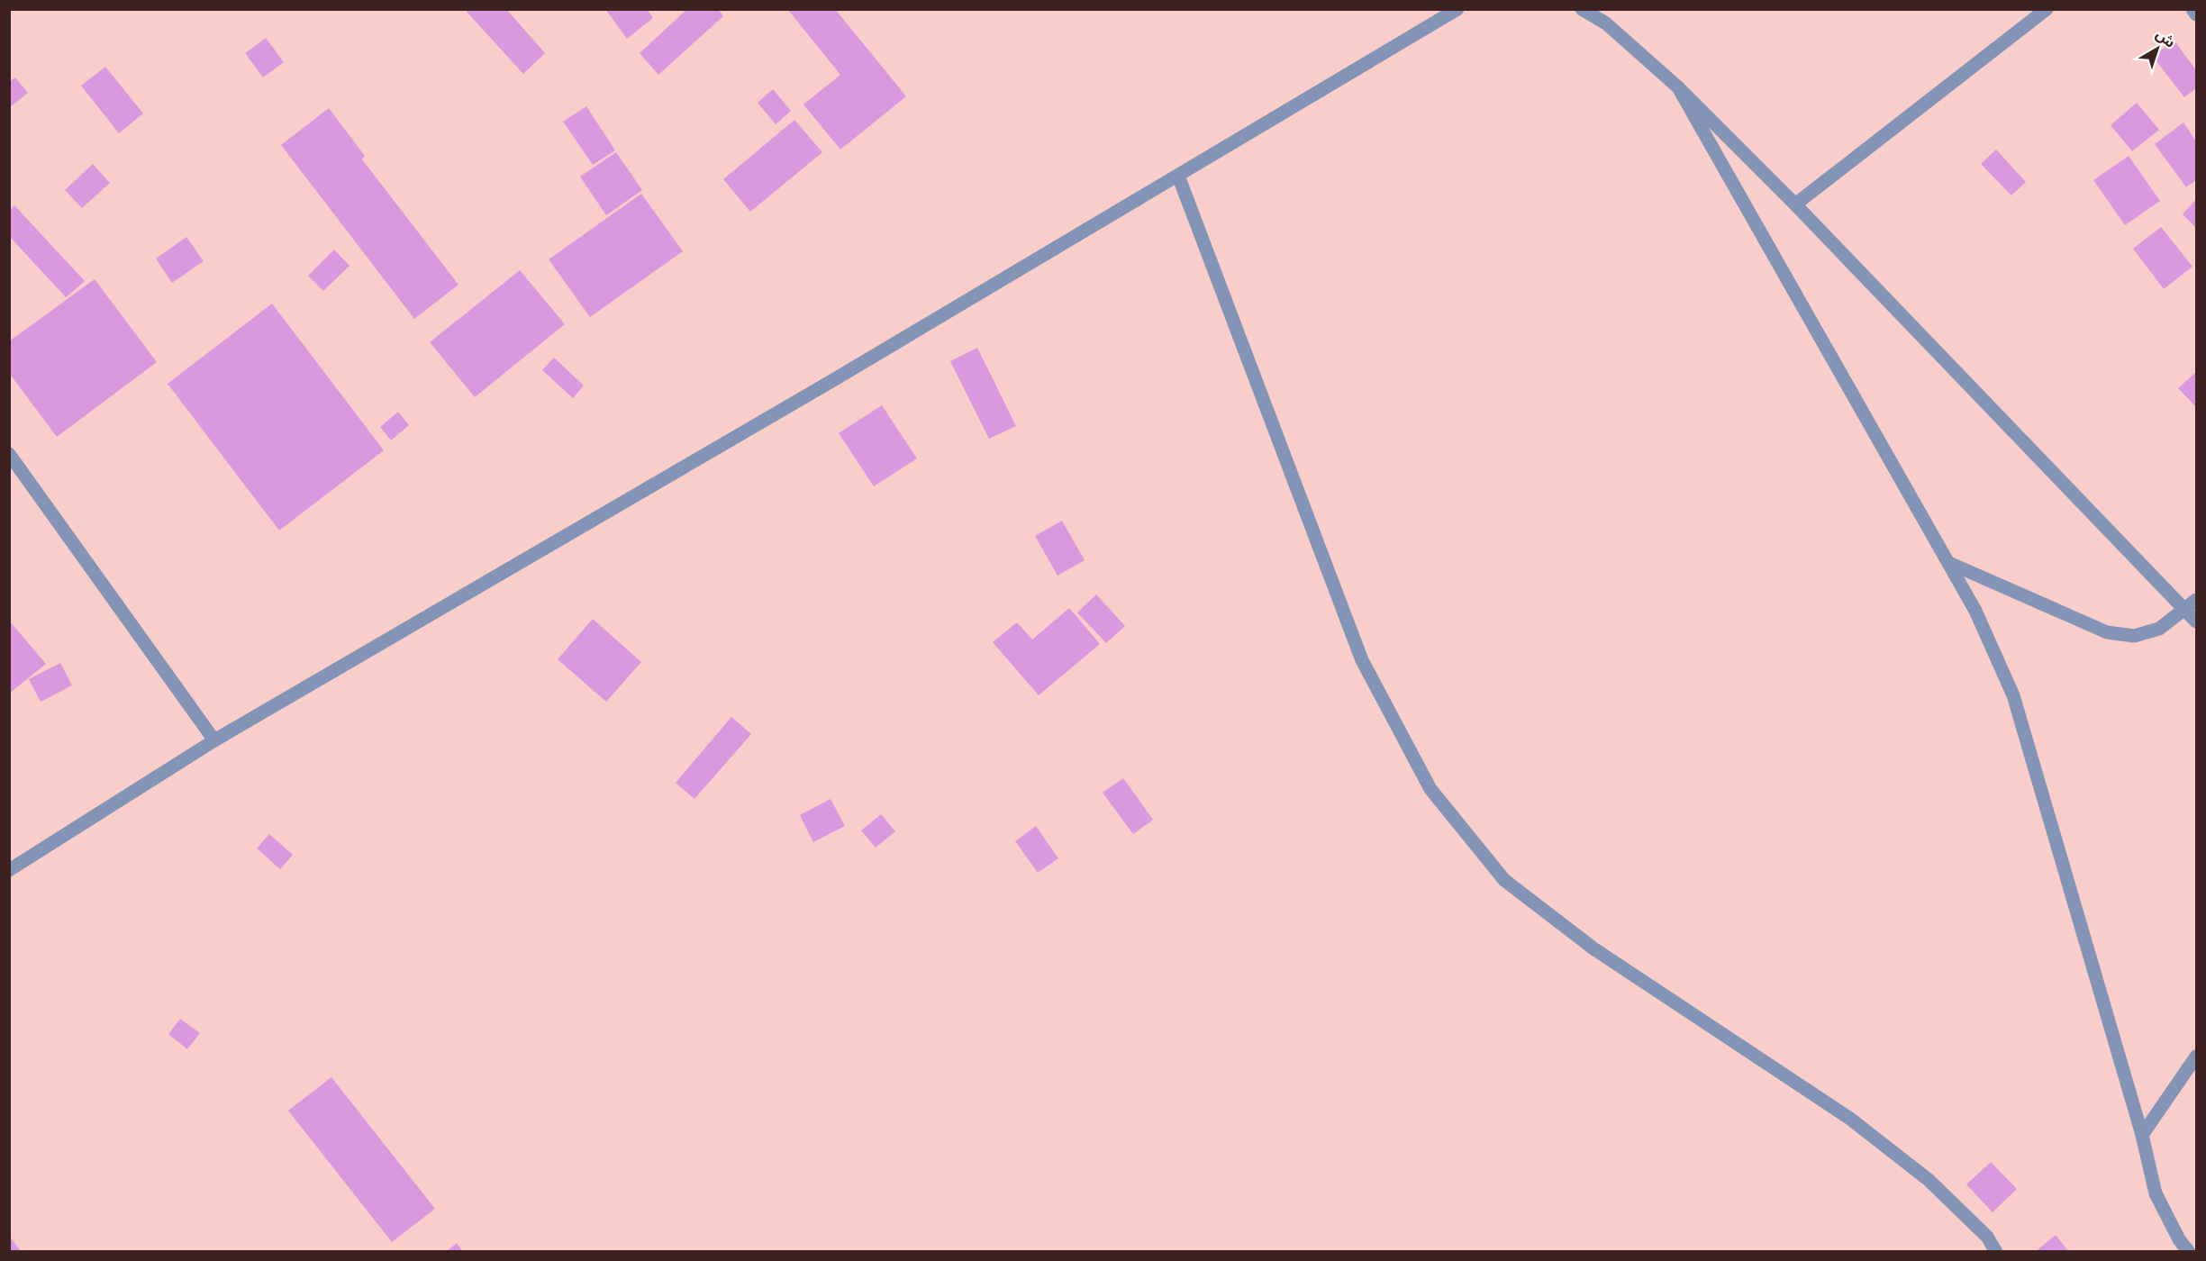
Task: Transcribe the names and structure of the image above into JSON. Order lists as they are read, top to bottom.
{
  "north": "top right"
}
